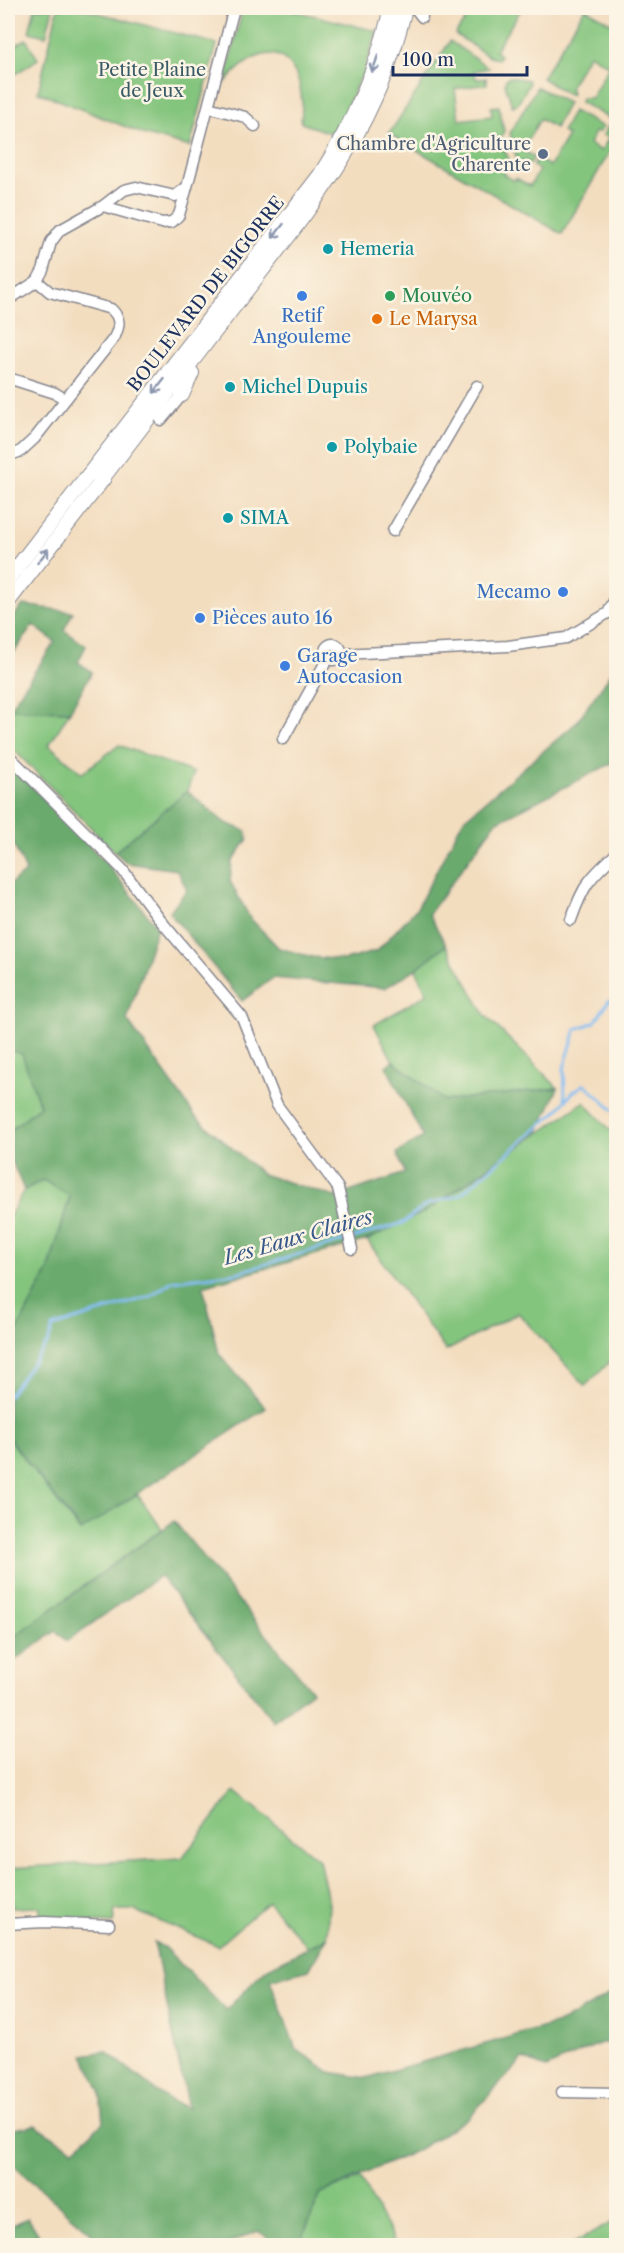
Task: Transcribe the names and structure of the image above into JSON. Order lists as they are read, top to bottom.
{
  "streets": {
    "main road": ["BOULEVARD DE BIGORRE"]
  },
  "water": ["Les Eaux Claires"],
  "parks": ["Petite Plaine de Jeux"],
  "places": [
    "Chambre d'Agriculture Charente",
    "Hemeria",
    "Retif Angouleme",
    "Mouvéo",
    "Le Marysa",
    "Michel Dupuis",
    "Polybaie",
    "SIMA",
    "Mecamo",
    "Pièces auto 16",
    "Garage Autoccasion"
  ],
  "scale_bar": "100 m"
}
